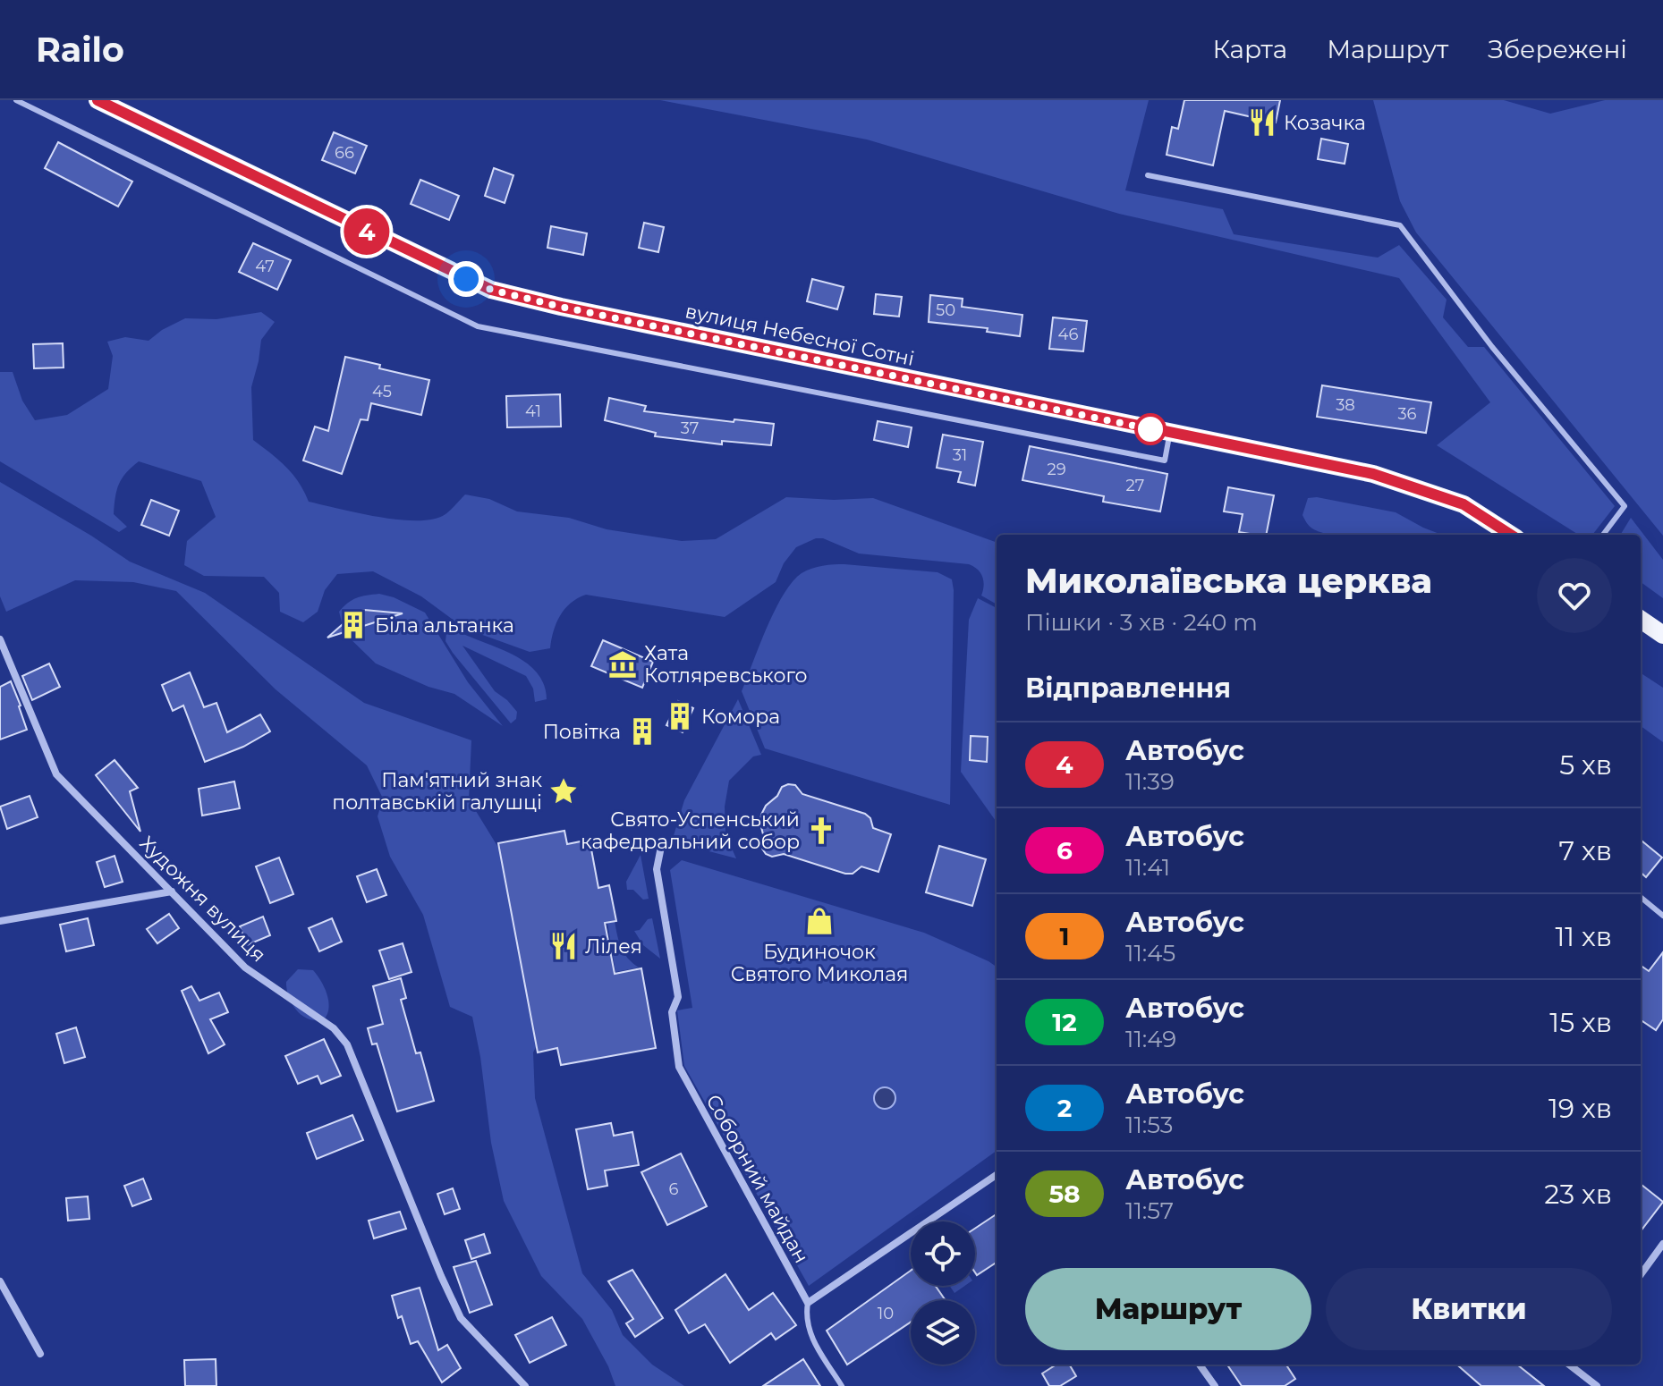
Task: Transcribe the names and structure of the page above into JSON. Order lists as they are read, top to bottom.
{
  "streets": {
    "main road": ["вулиця Небесної Сотні"],
    "street": ["Художня вулиця", "Соборний майдан"]
  },
  "places": {
    "restaurant": ["Козачка", "Лілея"],
    "building": ["Біла альтанка", "Комора", "Повітка"],
    "museum": ["Хата Котляревського"],
    "place": ["Пам'ятний знак полтавській галушці"],
    "church": ["Свято-Успенський кафедральний собор"],
    "shop": ["Будиночок Святого Миколая"]
  },
  "lines": ["bus line 4"],
  "house_numbers": [
    "66",
    "47",
    "50",
    "46",
    "45",
    "38",
    "41",
    "36",
    "37",
    "31",
    "29",
    "27",
    "6",
    "10"
  ],
  "page": {
    "header": "Railo",
    "nav": ["Карта", "Маршрут", "Збережені"],
    "on_map": "4",
    "heading": [
      ["Миколаївська церква", "Пішки · 3 хв · 240 m"],
      "Відправлення"
    ],
    "list": [
      {
        "mark": "4",
        "name": "Автобус",
        "note": "11:39",
        "value": "5 хв"
      },
      {
        "mark": "6",
        "name": "Автобус",
        "note": "11:41",
        "value": "7 хв"
      },
      {
        "mark": "1",
        "name": "Автобус",
        "note": "11:45",
        "value": "11 хв"
      },
      {
        "mark": "12",
        "name": "Автобус",
        "note": "11:49",
        "value": "15 хв"
      },
      {
        "mark": "2",
        "name": "Автобус",
        "note": "11:53",
        "value": "19 хв"
      },
      {
        "mark": "58",
        "name": "Автобус",
        "note": "11:57",
        "value": "23 хв"
      }
    ],
    "buttons": ["Маршрут", "Квитки"]
  }
}
